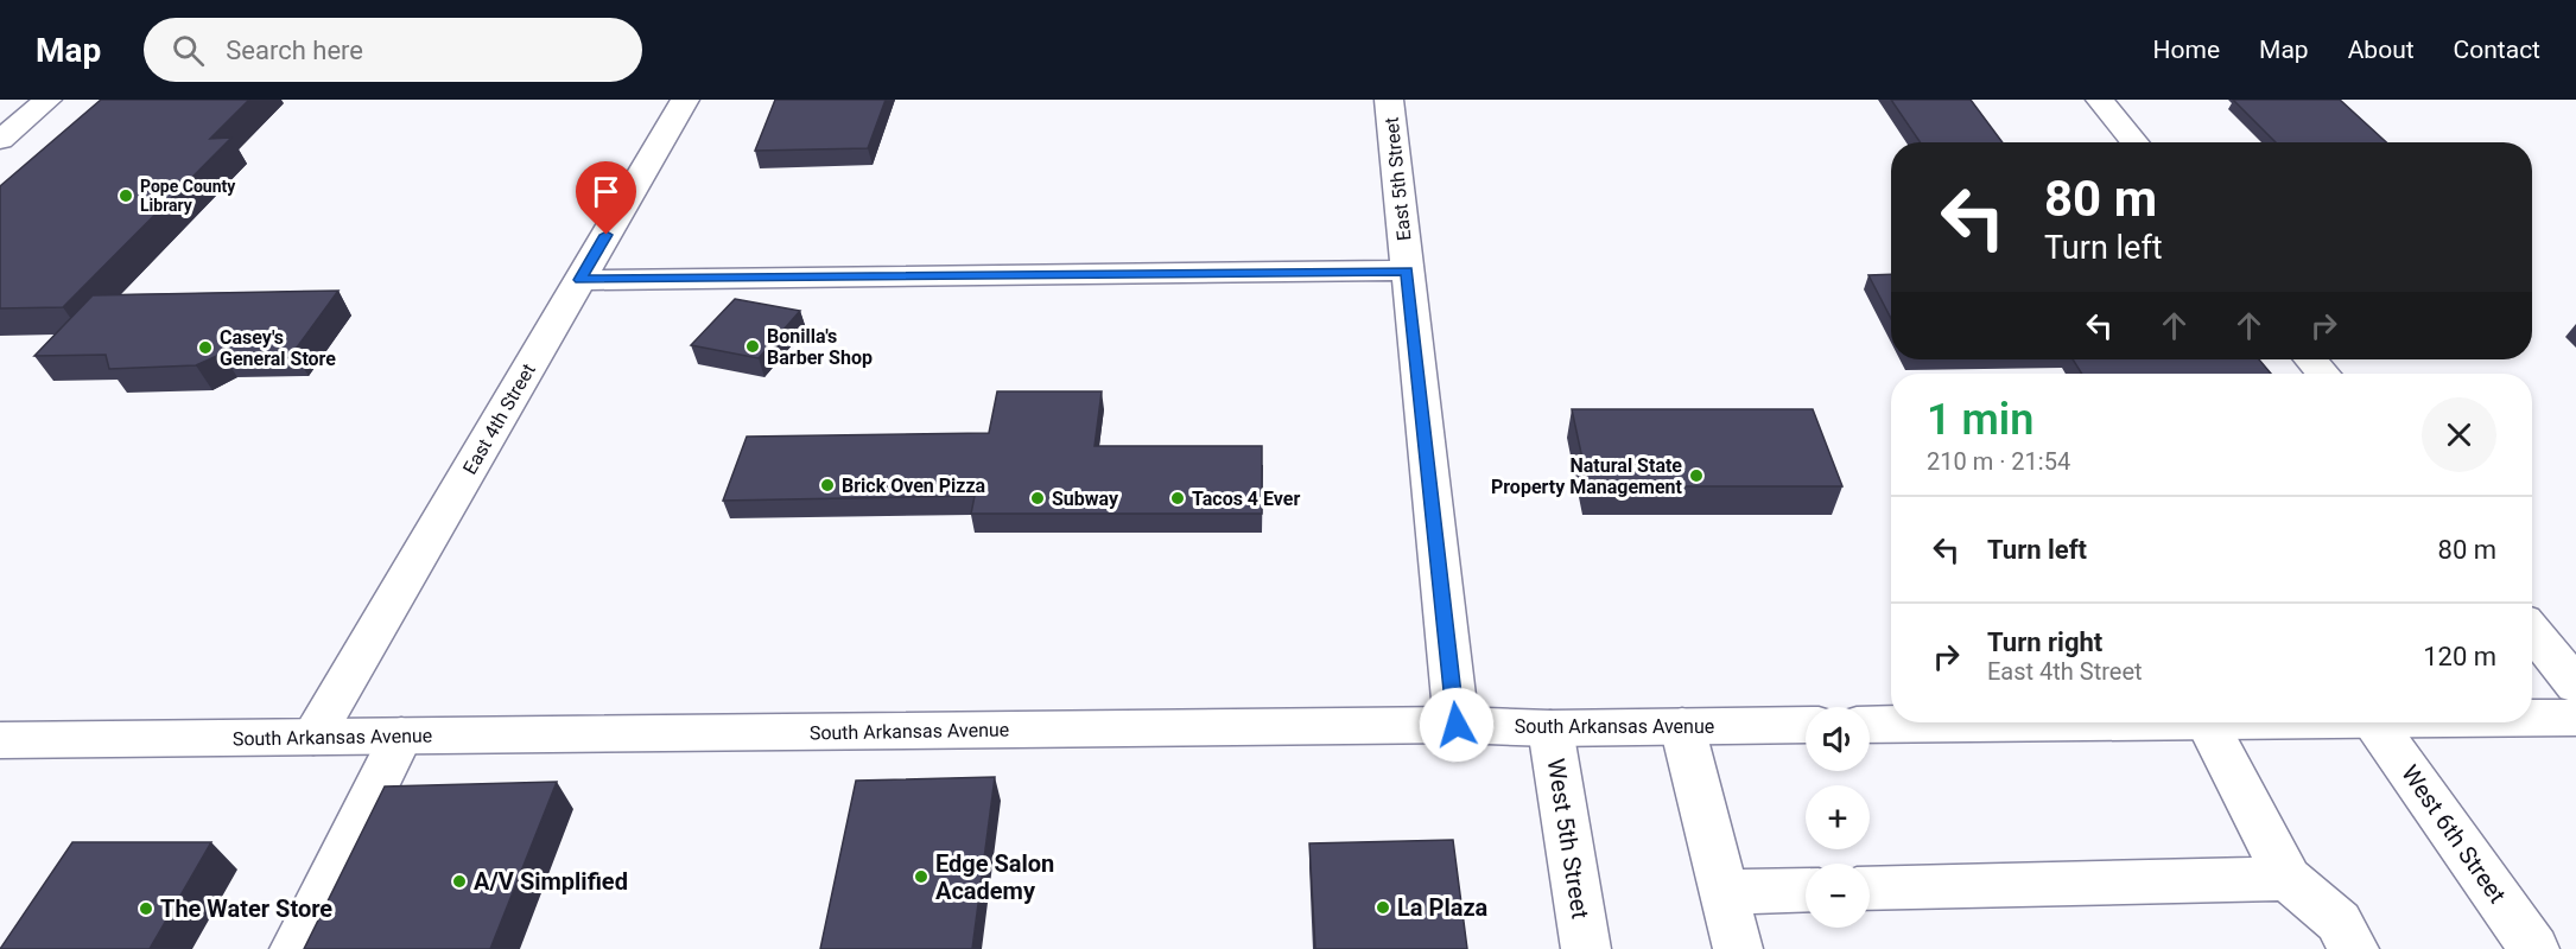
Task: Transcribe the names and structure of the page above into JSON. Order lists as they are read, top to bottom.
{
  "streets": {
    "main road": [
      "East 5th Street",
      "East 4th Street",
      "South Arkansas Avenue",
      "West 6th Street",
      "West 5th Street"
    ]
  },
  "crossings": [
    ["East 5th Street", "South Arkansas Avenue"],
    ["East 4th Street", "South Arkansas Avenue"],
    ["South Arkansas Avenue", "West 5th Street"]
  ],
  "places": [
    "Pope County Library",
    "Bonilla's Barber Shop",
    "Casey's General Store",
    "Natural State Property Management",
    "Brick Oven Pizza",
    "Subway",
    "Tacos 4 Ever",
    "Edge Salon Academy",
    "A/V Simplified",
    "La Plaza",
    "The Water Store"
  ],
  "page": {
    "header": "Map",
    "search": "Search here",
    "nav": [
      "Home",
      "Map",
      "About",
      "Contact"
    ],
    "turn": ["80 m", "Turn left"],
    "heading": ["1 min", "210 m · 21:54"],
    "list": [
      {
        "name": "Turn left",
        "value": "80 m"
      },
      {
        "name": "Turn right",
        "note": "East 4th Street",
        "value": "120 m"
      }
    ],
    "map_buttons": ["+", "−"]
  }
}
